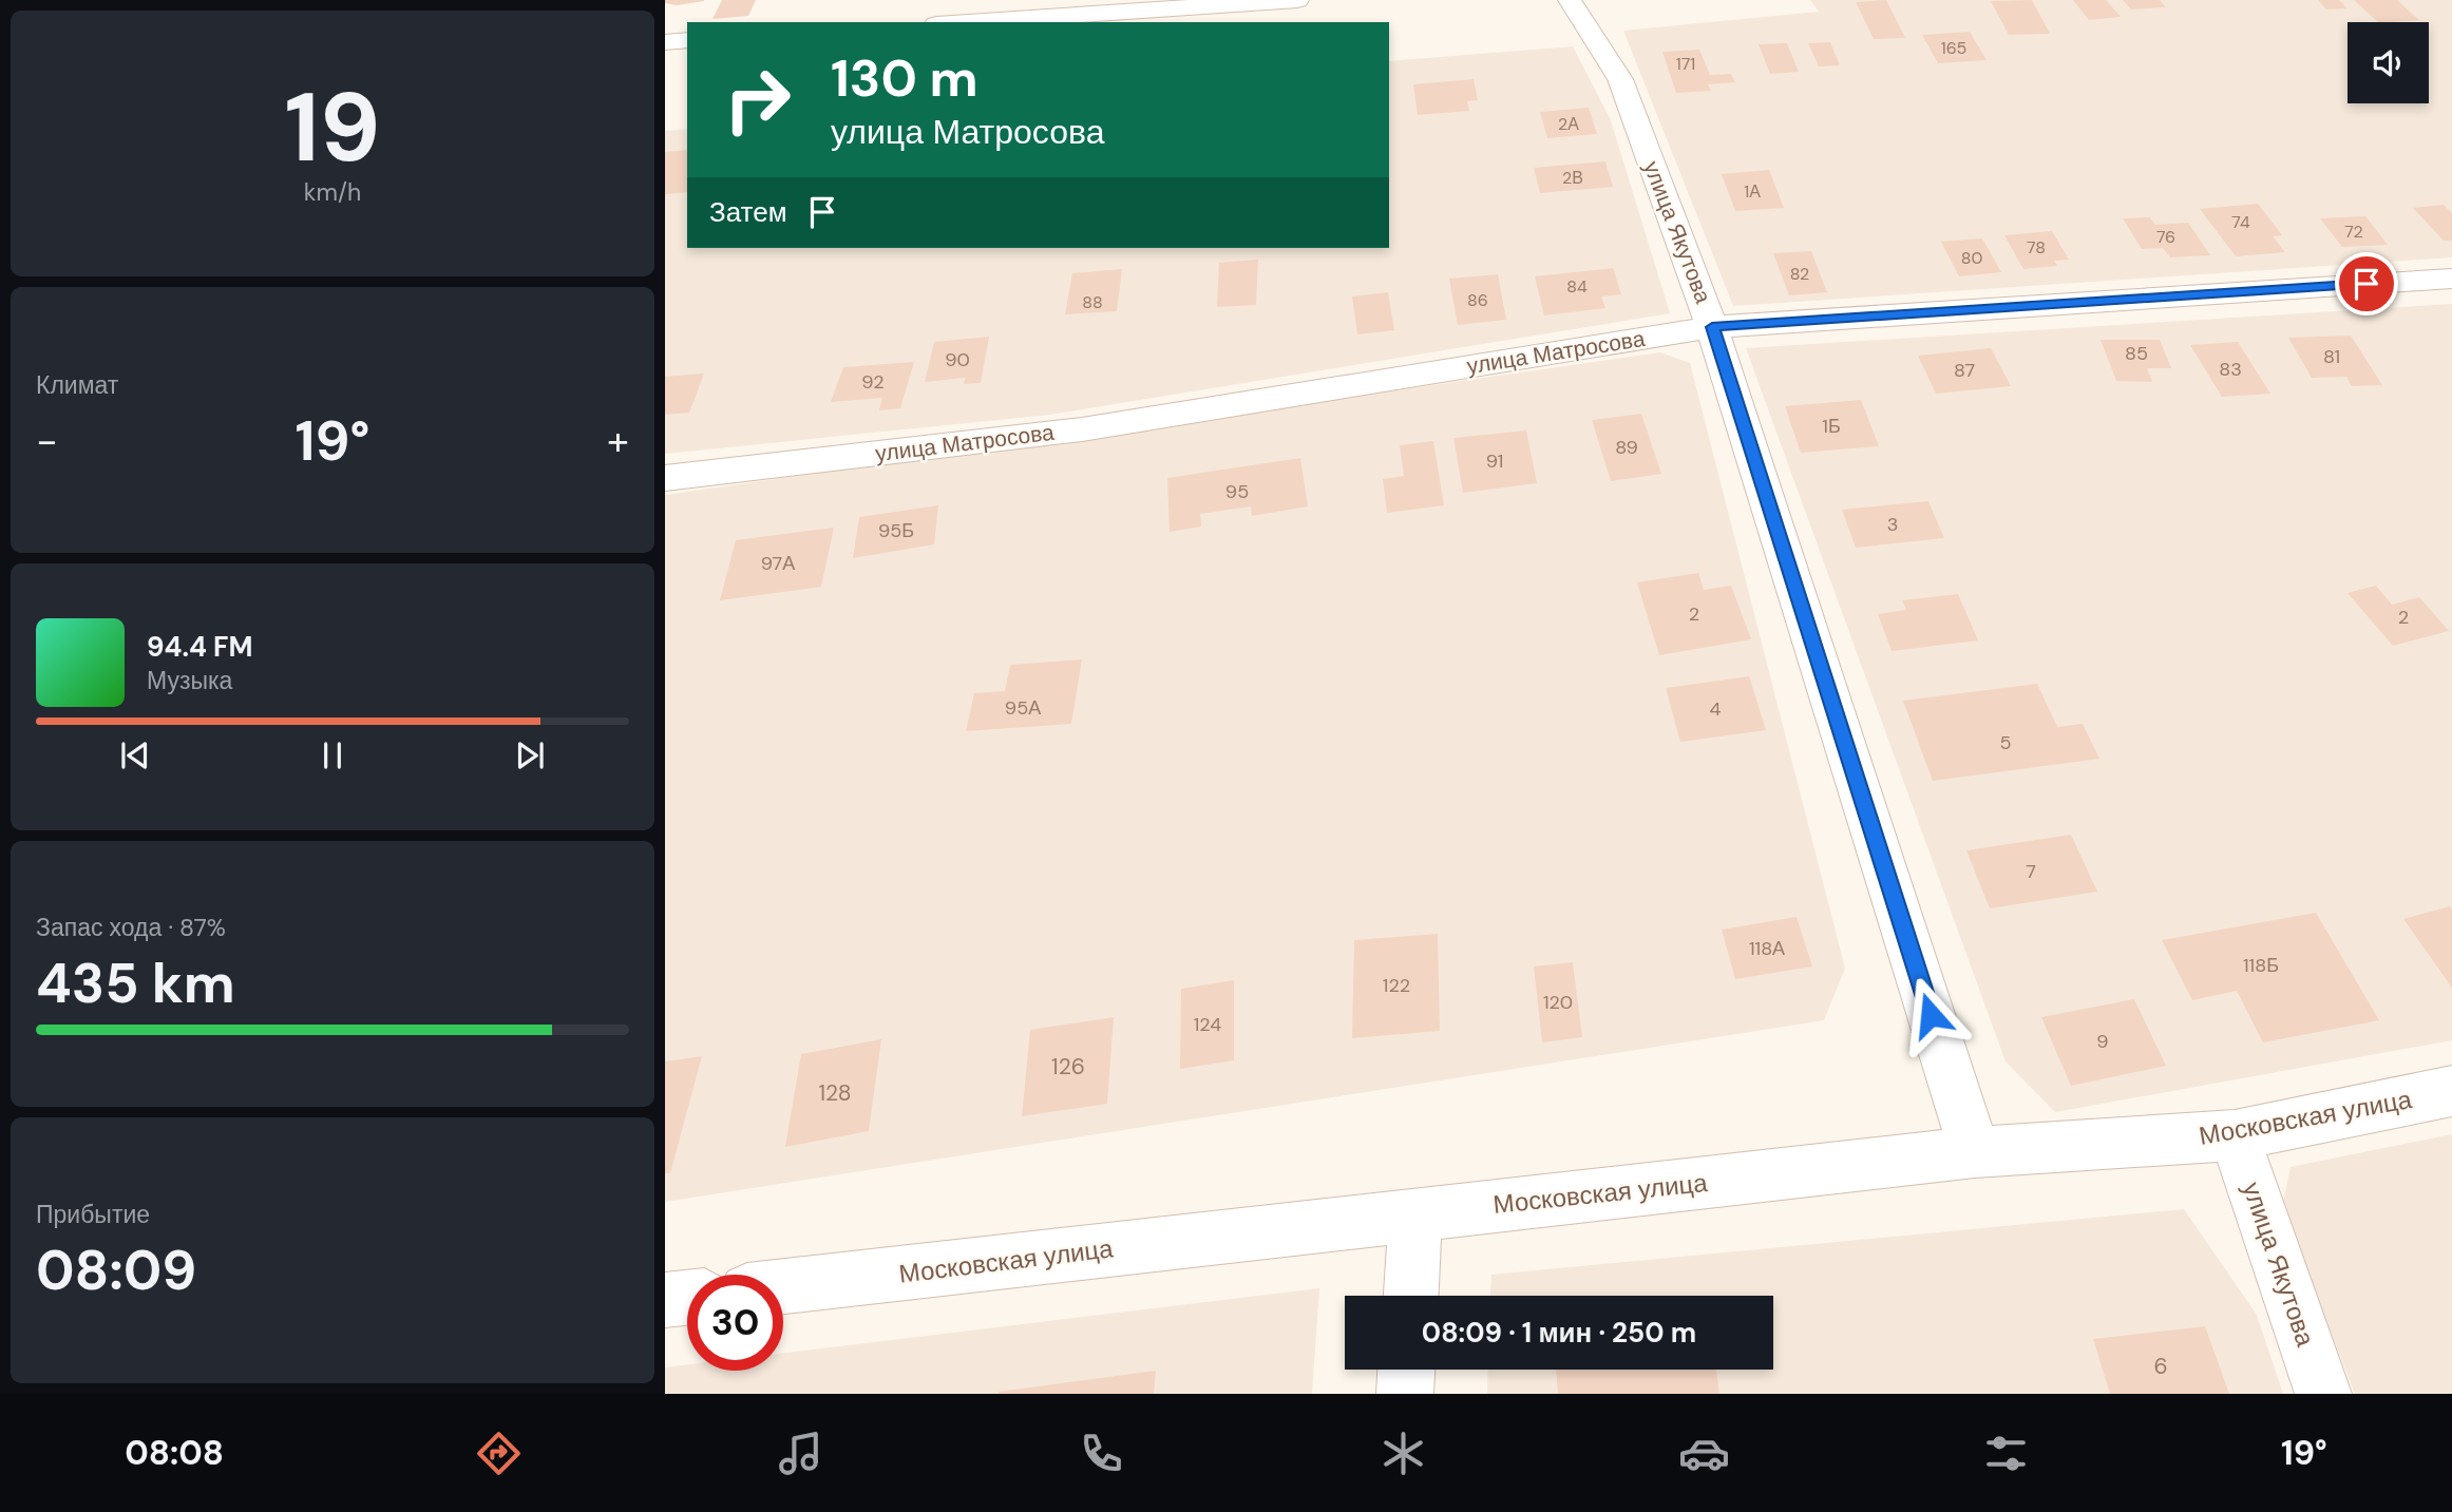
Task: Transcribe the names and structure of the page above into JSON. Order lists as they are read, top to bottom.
{
  "streets": {
    "street": ["улица Якутова", "улица Матросова", "Московская улица"]
  },
  "crossings": [
    ["улица Якутова", "улица Матросова"],
    ["улица Якутова", "Московская улица"]
  ],
  "house_numbers": [
    "165",
    "171",
    "2А",
    "2В",
    "1А",
    "74",
    "72",
    "76",
    "78",
    "80",
    "82",
    "84",
    "86",
    "88",
    "85",
    "81",
    "90",
    "83",
    "87",
    "92",
    "1Б",
    "89",
    "91",
    "95",
    "3",
    "95Б",
    "97А",
    "2",
    "2",
    "95А",
    "4",
    "5",
    "7",
    "118А",
    "118Б",
    "122",
    "120",
    "124",
    "9",
    "126",
    "128",
    "6"
  ],
  "page": {
    "tile": [
      ["19", "km/h"],
      "Климат",
      ["Запас хода · 87%", "435 km"],
      ["Прибытие", "08:09"]
    ],
    "turn": ["130 m", "улица Матросова"],
    "then": "Затем",
    "heat": ["−", "19°", "+"],
    "song": ["94.4 FM", "Музыка"],
    "limit": "30",
    "trip": "08:09 · 1 мин · 250 m",
    "tabs": ["08:08", "19°"]
  }
}
